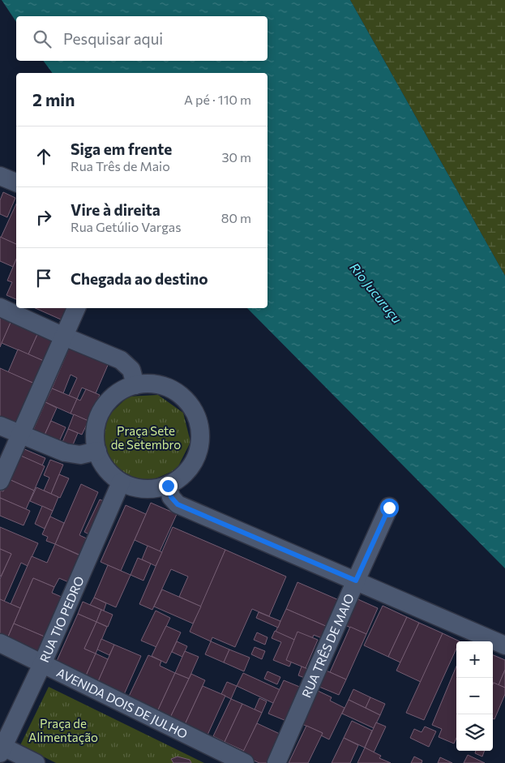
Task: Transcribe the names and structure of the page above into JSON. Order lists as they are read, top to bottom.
{
  "streets": {
    "street": ["RUA TIO PEDRO", "RUA TRÊS DE MAIO", "AVENIDA DOIS DE JULHO"]
  },
  "crossings": [
    ["RUA TIO PEDRO", "AVENIDA DOIS DE JULHO"]
  ],
  "water": ["Rio Jucuruçu"],
  "parks": ["Praça Sete de Setembro", "Praça de Alimentação"],
  "page": {
    "search": "Pesquisar aqui",
    "heading": ["2 min", "A pé · 110 m"],
    "list": [
      ["Siga em frente", "Rua Três de Maio", "30 m"],
      ["Vire à direita", "Rua Getúlio Vargas", "80 m"],
      "Chegada ao destino"
    ],
    "map_buttons": ["+", "−"]
  }
}
